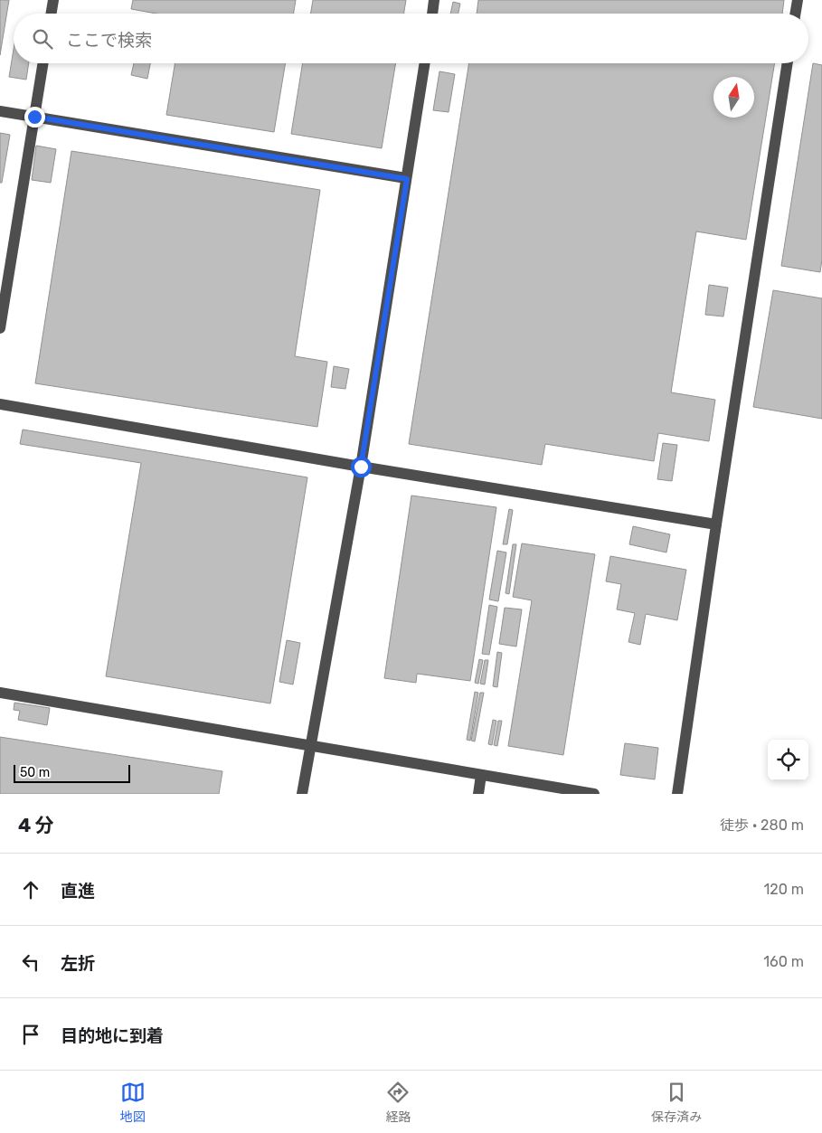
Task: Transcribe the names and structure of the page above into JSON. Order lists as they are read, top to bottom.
{
  "scale_bar": "50 m",
  "north": "top",
  "page": {
    "search": "ここで検索",
    "scale": "50 m",
    "heading": ["4 分", "徒歩 · 280 m"],
    "list": [
      ["直進", "120 m"],
      ["左折", "160 m"],
      "目的地に到着"
    ],
    "nav": ["地図", "経路", "保存済み"]
  }
}
